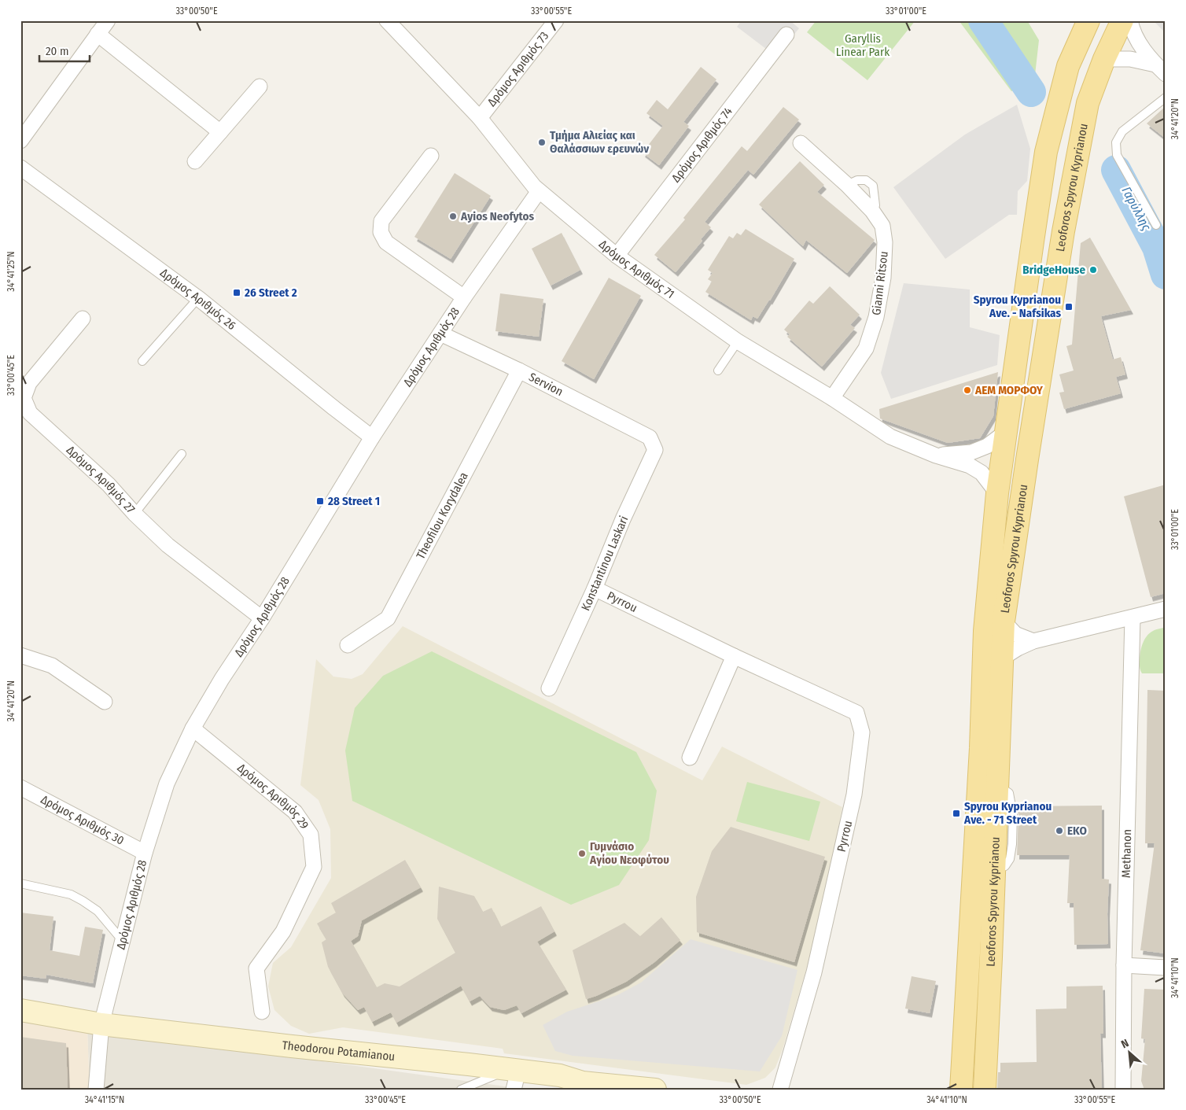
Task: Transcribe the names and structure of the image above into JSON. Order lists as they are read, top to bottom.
{
  "streets": {
    "main road": ["Leoforos Spyrou Kyprianou", "Theodorou Potamianou"],
    "street": [
      "Δρόμος Αριθμός 73",
      "Δρόμος Αριθμός 74",
      "Δρόμος Αριθμός 71",
      "Gianni Ritsou",
      "Δρόμος Αριθμός 26",
      "Δρόμος Αριθμός 28",
      "Servion",
      "Δρόμος Αριθμός 27",
      "Theofilou Korydalea",
      "Konstantinou Laskari",
      "Pyrrou",
      "Δρόμος Αριθμός 29",
      "Δρόμος Αριθμός 30",
      "Methanon"
    ]
  },
  "crossings": [
    ["Δρόμος Αριθμός 73", "Δρόμος Αριθμός 71"],
    ["Δρόμος Αριθμός 74", "Δρόμος Αριθμός 71"],
    ["Leoforos Spyrou Kyprianou", "Δρόμος Αριθμός 71"],
    ["Δρόμος Αριθμός 71", "Gianni Ritsou"],
    ["Δρόμος Αριθμός 71", "Δρόμος Αριθμός 28"],
    ["Δρόμος Αριθμός 26", "Δρόμος Αριθμός 28"],
    ["Δρόμος Αριθμός 28", "Servion"],
    ["Δρόμος Αριθμός 28", "Δρόμος Αριθμός 27"],
    ["Δρόμος Αριθμός 28", "Δρόμος Αριθμός 29"],
    ["Δρόμος Αριθμός 28", "Δρόμος Αριθμός 30"],
    ["Δρόμος Αριθμός 28", "Theodorou Potamianou"],
    ["Servion", "Theofilou Korydalea"],
    ["Servion", "Konstantinou Laskari"],
    ["Konstantinou Laskari", "Pyrrou"]
  ],
  "water": ["Γαρύλλης"],
  "parks": ["Garyllis Linear Park"],
  "places": {
    "other": [
      "Τμήμα Αλιείας και Θαλάσσιων ερευνών",
      "Ayios Neofytos",
      "BridgeHouse",
      "ΑΕΜ ΜΟΡΦΟΥ",
      "EKO",
      "Γυμνάσιο Αγίου Νεοφύτου"
    ],
    "transit": [
      "26 Street 2",
      "Spyrou Kyprianou Ave. - Nafsikas",
      "28 Street 1",
      "Spyrou Kyprianou Ave. - 71 Street"
    ]
  },
  "scale_bar": "20 m",
  "north": "top left",
  "coordinates": [
    "33°00'50\"E",
    "33°00'55\"E",
    "33°01'00\"E",
    "34°41'20\"N",
    "34°41'25\"N",
    "33°00'45\"E",
    "34°41'10\"N",
    "34°41'15\"N"
  ]
}
